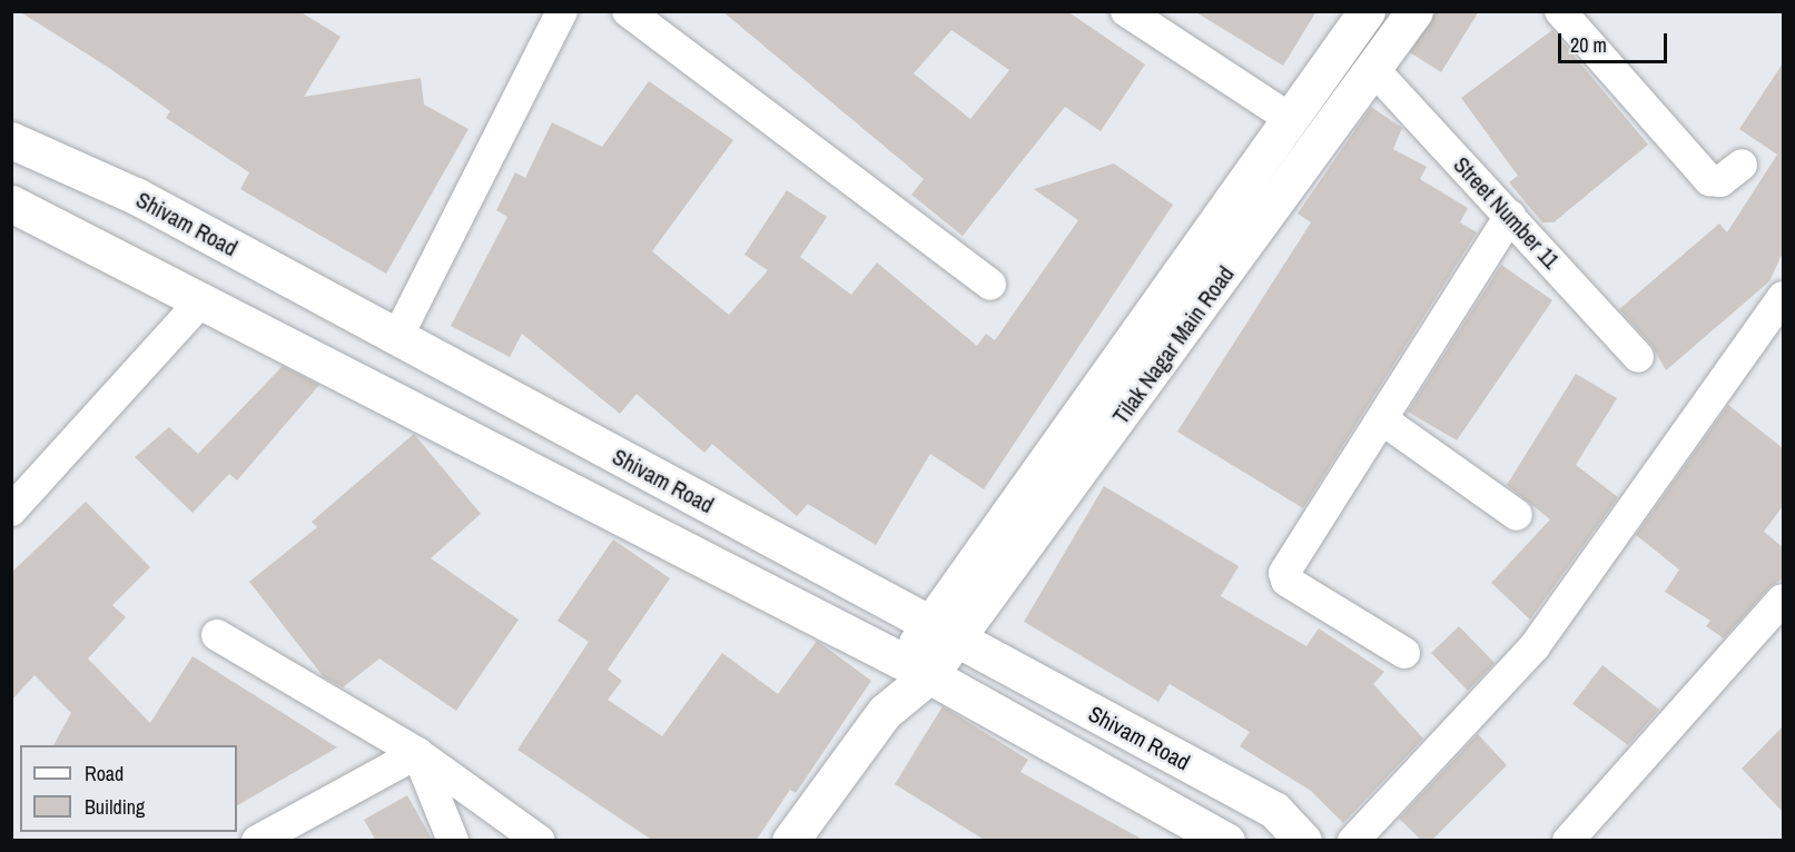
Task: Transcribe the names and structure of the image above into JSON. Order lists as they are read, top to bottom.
{
  "streets": {
    "main road": ["Shivam Road", "Tilak Nagar Main Road"],
    "street": ["Street Number 11"]
  },
  "crossings": [
    ["Street Number 11", "Tilak Nagar Main Road"],
    ["Shivam Road", "Tilak Nagar Main Road"]
  ],
  "legend": ["Road", "Building"],
  "scale_bar": "20 m"
}
